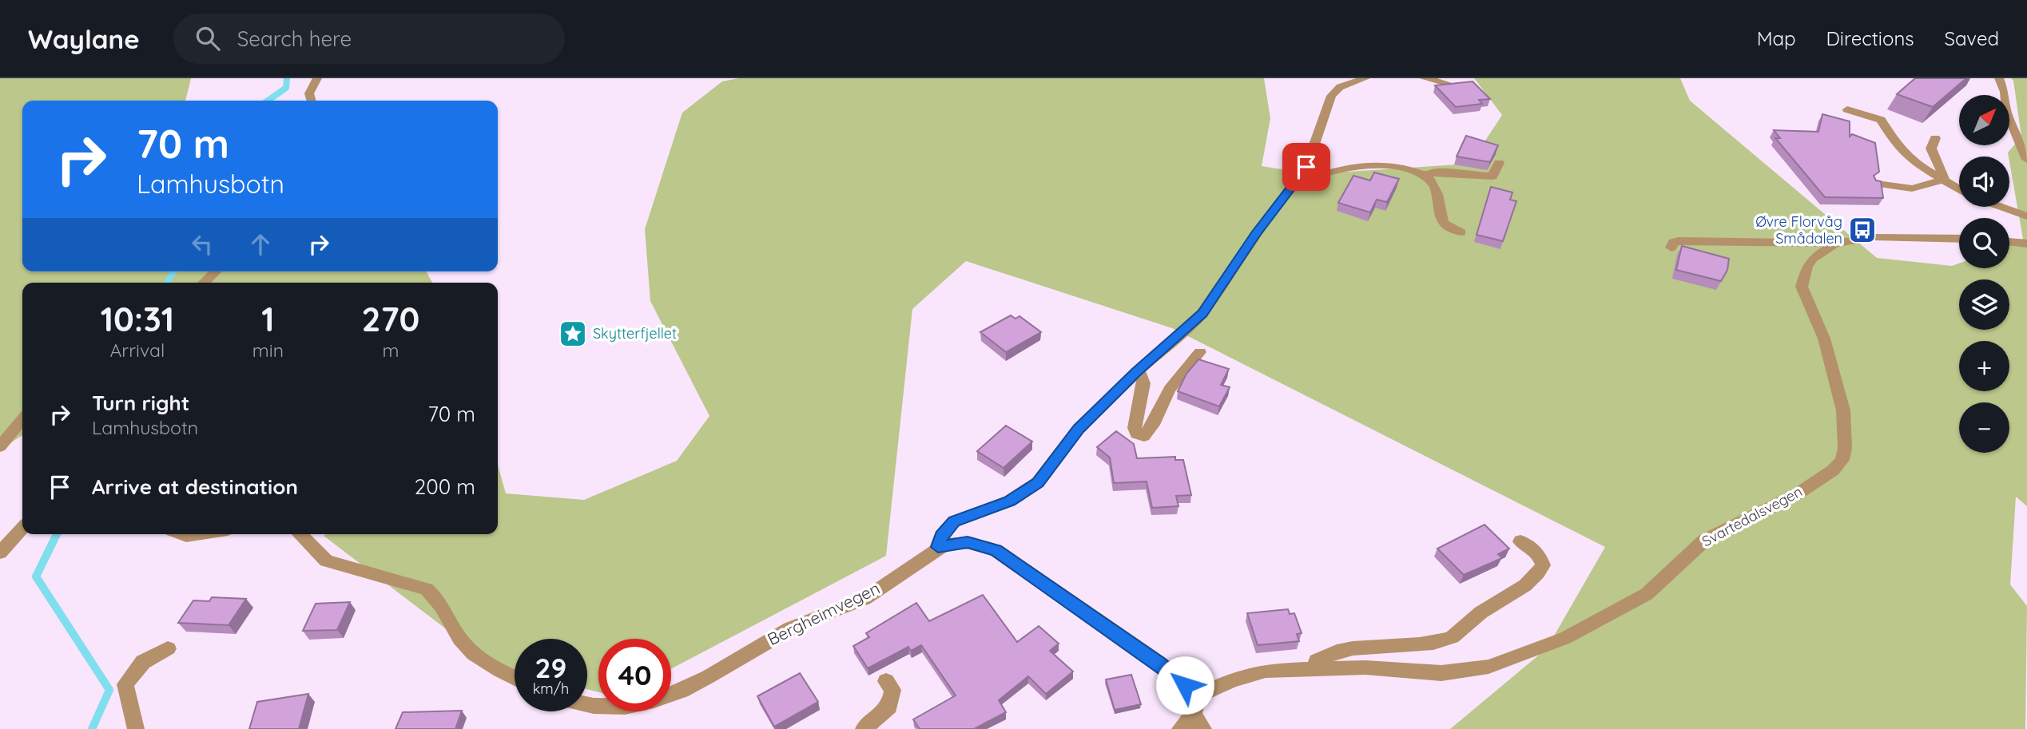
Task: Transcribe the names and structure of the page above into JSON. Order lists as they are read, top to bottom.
{
  "streets": {
    "street": ["Svartedalsvegen", "Bergheimvegen"]
  },
  "crossings": [
    ["Svartedalsvegen", "Bergheimvegen"]
  ],
  "places": {
    "bus stop": ["Øvre Florvåg Smådalen"],
    "place": ["Skytterfjellet"]
  },
  "north": "top right",
  "page": {
    "header": "Waylane",
    "search": "Search here",
    "nav": ["Map", "Directions", "Saved"],
    "map_buttons": ["+", "−"],
    "turn": ["70 m", "Lamhusbotn"],
    "eta": [
      "10:31",
      "Arrival",
      "1",
      "min",
      "270",
      "m"
    ],
    "list": [
      {
        "name": "Turn right",
        "note": "Lamhusbotn",
        "value": "70 m"
      },
      {
        "name": "Arrive at destination",
        "value": "200 m"
      }
    ],
    "speed": "29 km/h",
    "limit": "40"
  }
}
